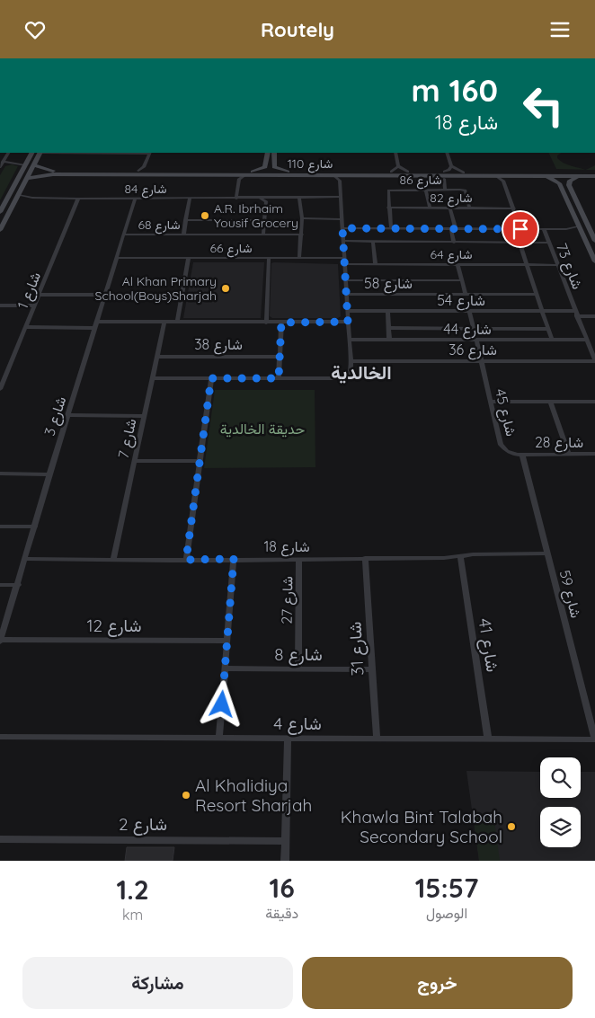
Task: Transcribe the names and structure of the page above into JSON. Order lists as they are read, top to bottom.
{
  "streets": {
    "main road": ["شارع 110"],
    "street": [
      "شارع 86",
      "شارع 84",
      "شارع 82",
      "شارع 68",
      "شارع 66",
      "شارع 64",
      "شارع 73",
      "شارع 58",
      "شارع 1",
      "شارع 54",
      "شارع 44",
      "شارع 38",
      "شارع 36",
      "شارع 45",
      "شارع 3",
      "شارع 7",
      "شارع 28",
      "شارع 18",
      "شارع 59",
      "شارع 27",
      "شارع 12",
      "شارع 41",
      "شارع 31",
      "شارع 8",
      "شارع 4",
      "شارع 2"
    ]
  },
  "crossings": [
    ["شارع 86", "شارع 82"],
    ["شارع 84", "شارع 1"],
    ["شارع 84", "شارع 3"],
    ["شارع 68", "شارع 3"],
    ["شارع 66", "شارع 3"],
    ["شارع 64", "شارع 73"],
    ["شارع 73", "شارع 54"],
    ["شارع 73", "شارع 44"],
    ["شارع 73", "شارع 36"],
    ["شارع 44", "شارع 45"],
    ["شارع 38", "شارع 7"],
    ["شارع 36", "شارع 45"],
    ["شارع 45", "شارع 28"],
    ["شارع 45", "شارع 59"],
    ["شارع 3", "شارع 18"],
    ["شارع 3", "شارع 12"],
    ["شارع 7", "شارع 18"],
    ["شارع 28", "شارع 59"],
    ["شارع 18", "شارع 59"],
    ["شارع 18", "شارع 27"],
    ["شارع 18", "شارع 41"],
    ["شارع 18", "شارع 31"],
    ["شارع 59", "شارع 4"],
    ["شارع 27", "شارع 8"],
    ["شارع 41", "شارع 4"],
    ["شارع 31", "شارع 8"],
    ["شارع 31", "شارع 4"]
  ],
  "districts": ["الخالدية"],
  "parks": ["حديقة الخالدية"],
  "places": [
    "A.R. Ibrhaim Yousif Grocery",
    "Al Khan Primary School(Boys)Sharjah",
    "Al Khalidiya Resort Sharjah",
    "Khawla Bint Talabah Secondary School"
  ],
  "page": {
    "header": "Routely",
    "turn": ["160 m", "شارع 18"],
    "eta": [
      "15:57",
      "الوصول",
      "16",
      "دقيقة",
      "1.2",
      "km"
    ],
    "buttons": ["خروج", "مشاركة"]
  }
}
